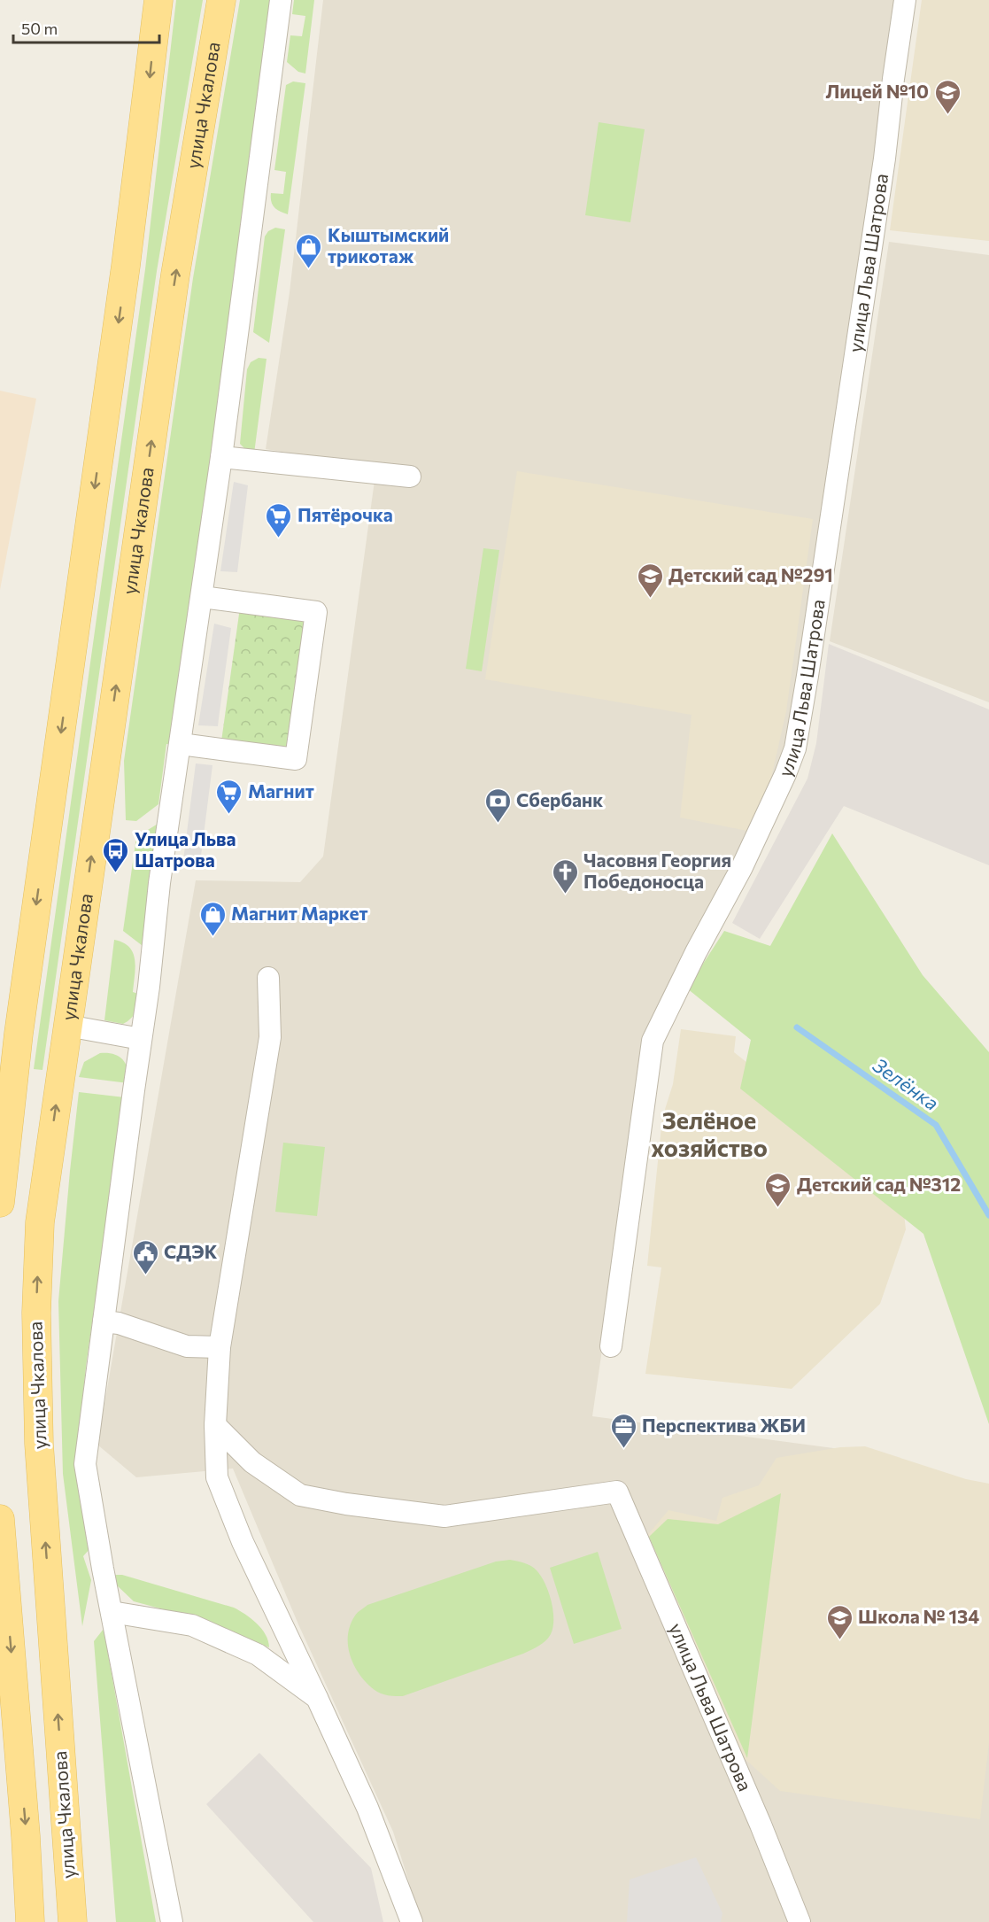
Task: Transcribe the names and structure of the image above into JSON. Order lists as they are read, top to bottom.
{
  "streets": {
    "main road": ["улица Чкалова"],
    "street": ["улица Льва Шатрова"]
  },
  "districts": ["Зелёное хозяйство"],
  "water": ["Зелёнка"],
  "places": {
    "school or university": [
      "Лицей №10",
      "Детский сад №291",
      "Детский сад №312",
      "Школа № 134"
    ],
    "shop": ["Кыштымский трикотаж", "Магнит Маркет"],
    "supermarket": ["Пятёрочка", "Магнит"],
    "bank": ["Сбербанк"],
    "bus stop": ["Улица Льва Шатрова"],
    "church": ["Часовня Георгия Победоносца"],
    "public building": ["СДЭК"],
    "office": ["Перспектива ЖБИ"]
  },
  "scale_bar": "50 m"
}
